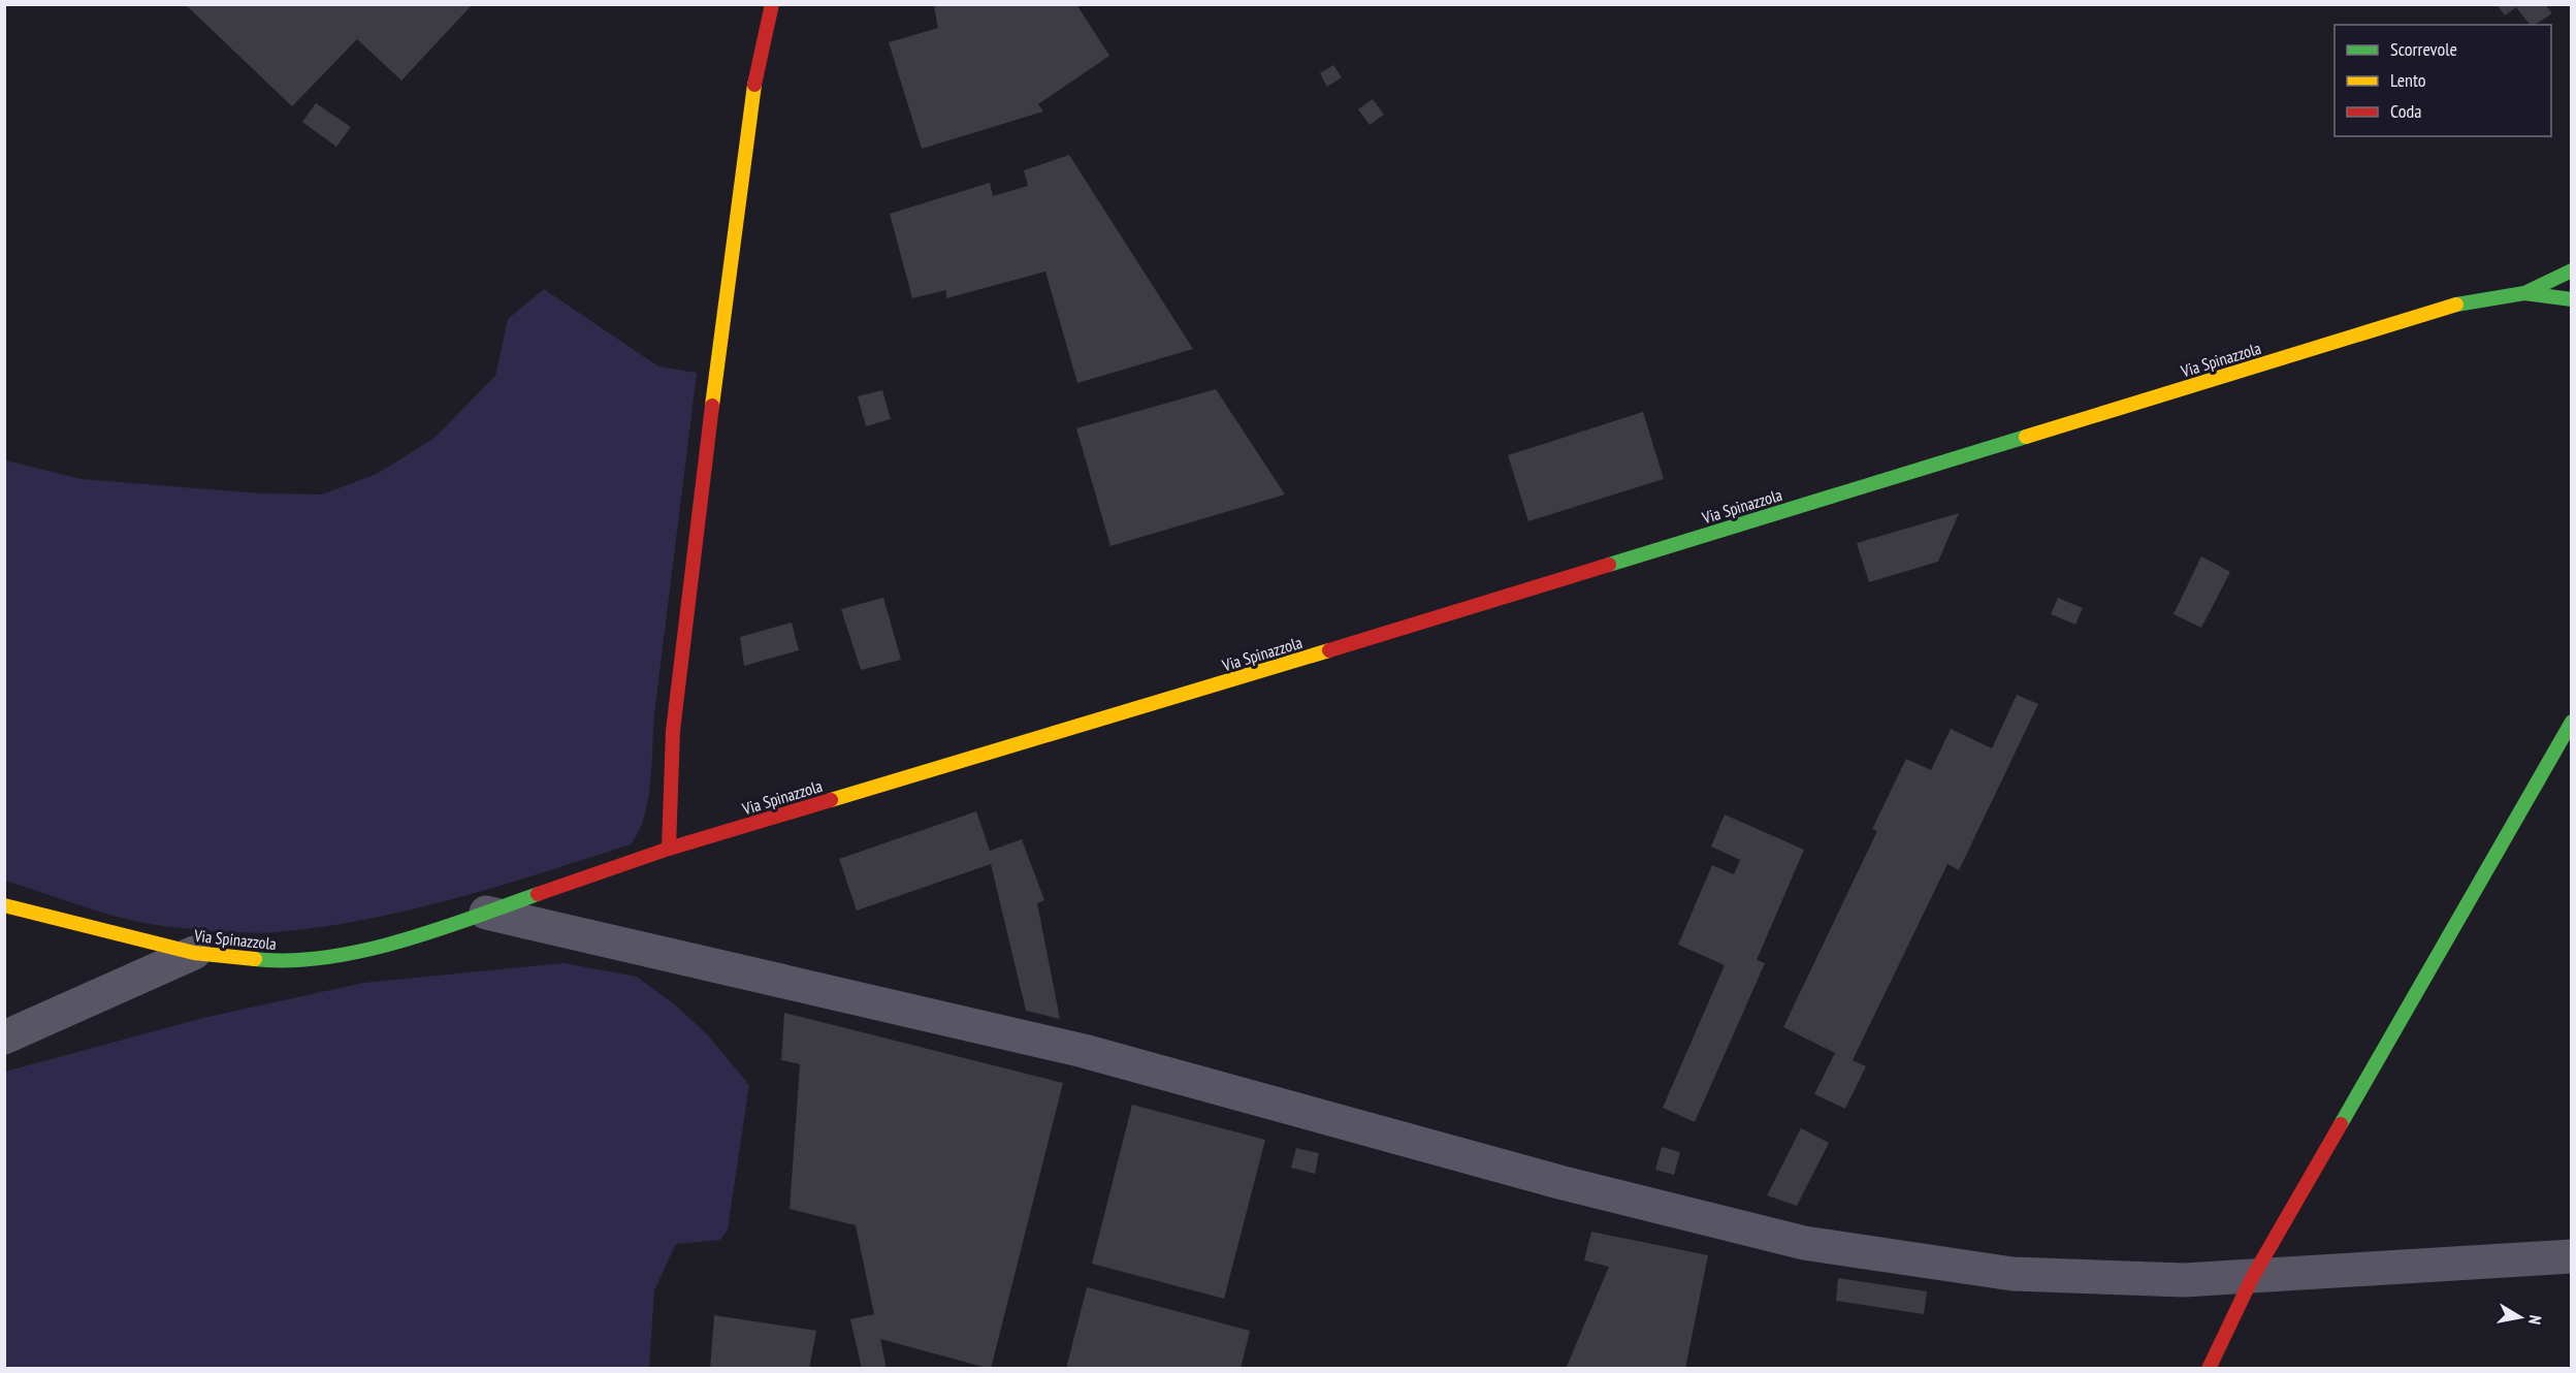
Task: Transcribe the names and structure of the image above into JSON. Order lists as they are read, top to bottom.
{
  "streets": {
    "street": ["Via Spinazzola"]
  },
  "legend": ["Scorrevole", "Lento", "Coda"],
  "north": "right"
}
